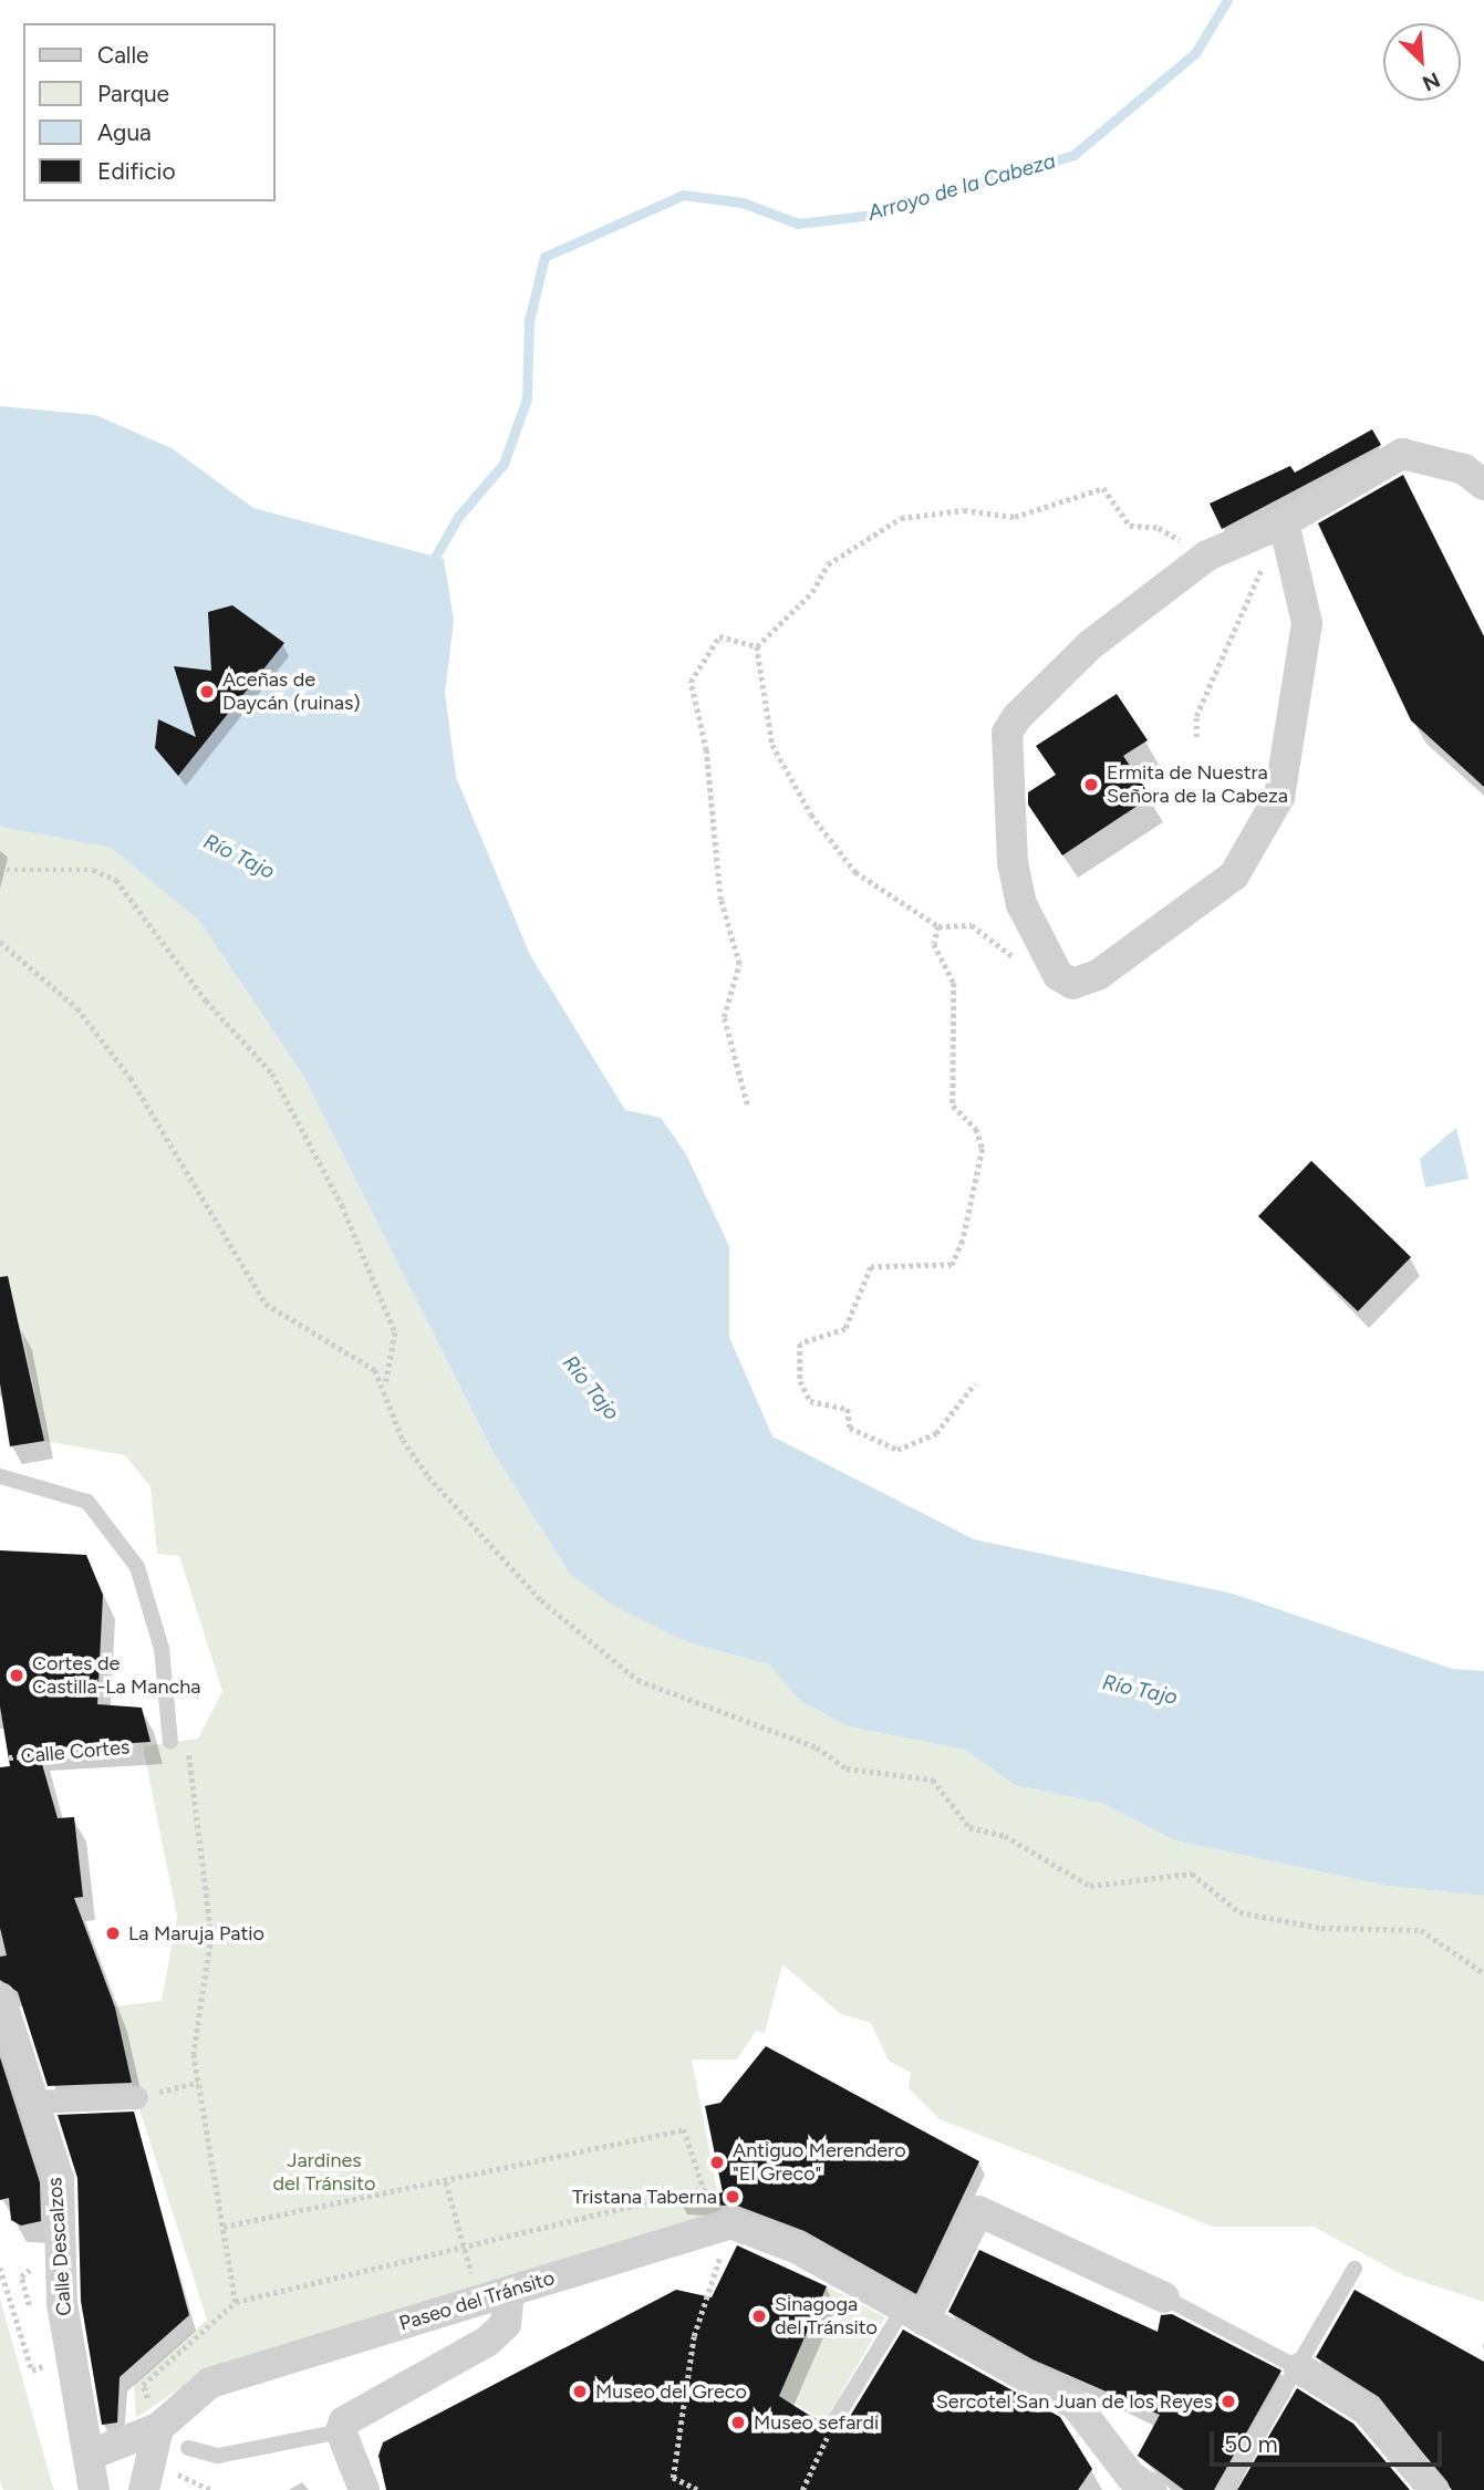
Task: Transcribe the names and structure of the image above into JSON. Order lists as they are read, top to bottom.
{
  "streets": {
    "street": ["Calle Descalzos", "Paseo del Tránsito"],
    "path": ["Calle Cortes"]
  },
  "crossings": [
    ["Calle Descalzos", "Paseo del Tránsito"]
  ],
  "water": ["Arroyo de la Cabeza", "Río Tajo"],
  "parks": ["Jardines del Tránsito"],
  "places": [
    "Aceñas de Daycán (ruinas)",
    "Ermita de Nuestra Señora de la Cabeza",
    "Cortes de Castilla-La Mancha",
    "La Maruja Patio",
    "Antiguo Merendero \"El Greco\"",
    "Tristana Taberna",
    "Sinagoga del Tránsito",
    "Museo del Greco",
    "Sercotel San Juan de los Reyes",
    "Museo sefardi"
  ],
  "legend": [
    "Calle",
    "Parque",
    "Agua",
    "Edificio"
  ],
  "scale_bar": "50 m",
  "north": "bottom right"
}
